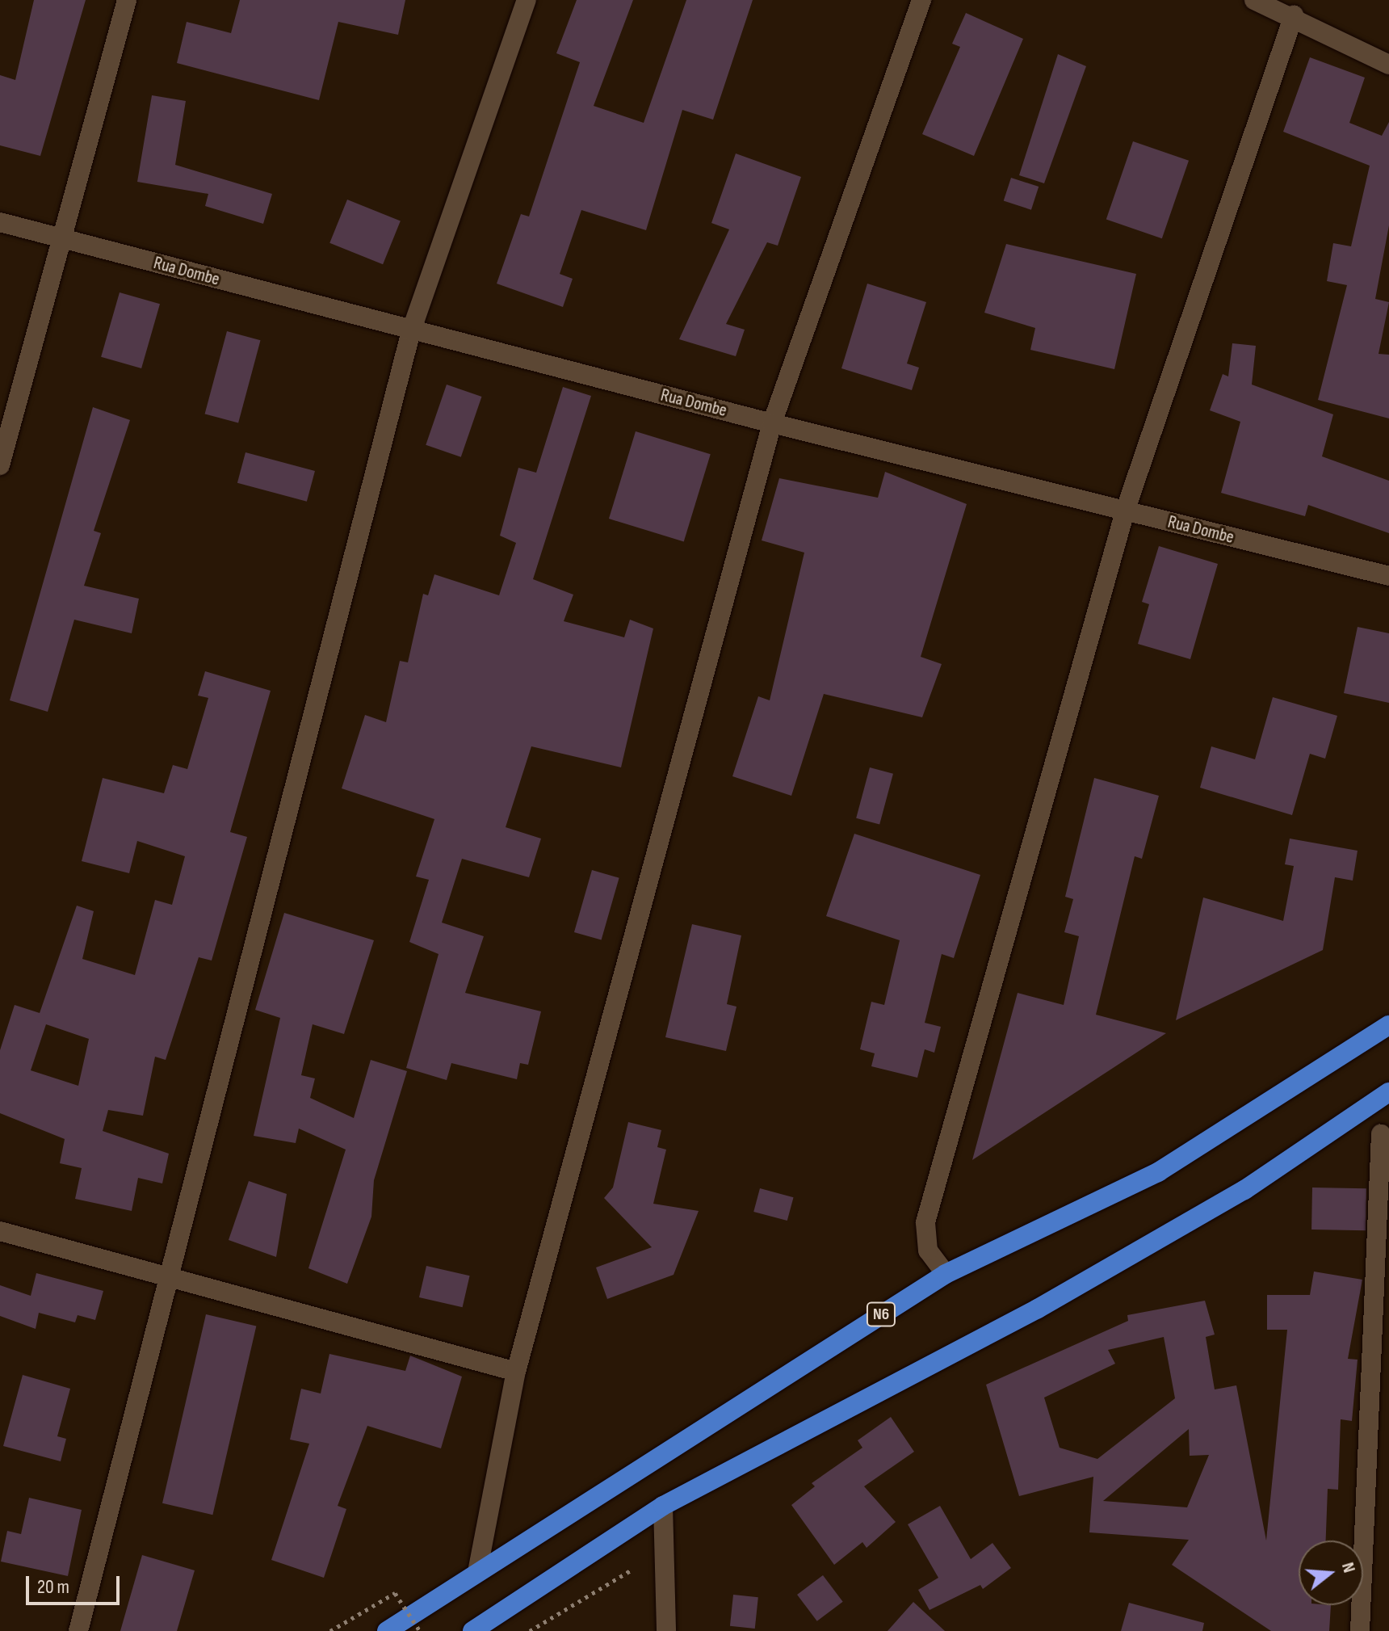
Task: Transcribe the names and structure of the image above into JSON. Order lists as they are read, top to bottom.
{
  "streets": {
    "highway": ["N6"],
    "street": ["Rua Dombe"]
  },
  "scale_bar": "20 m",
  "north": "right"
}
